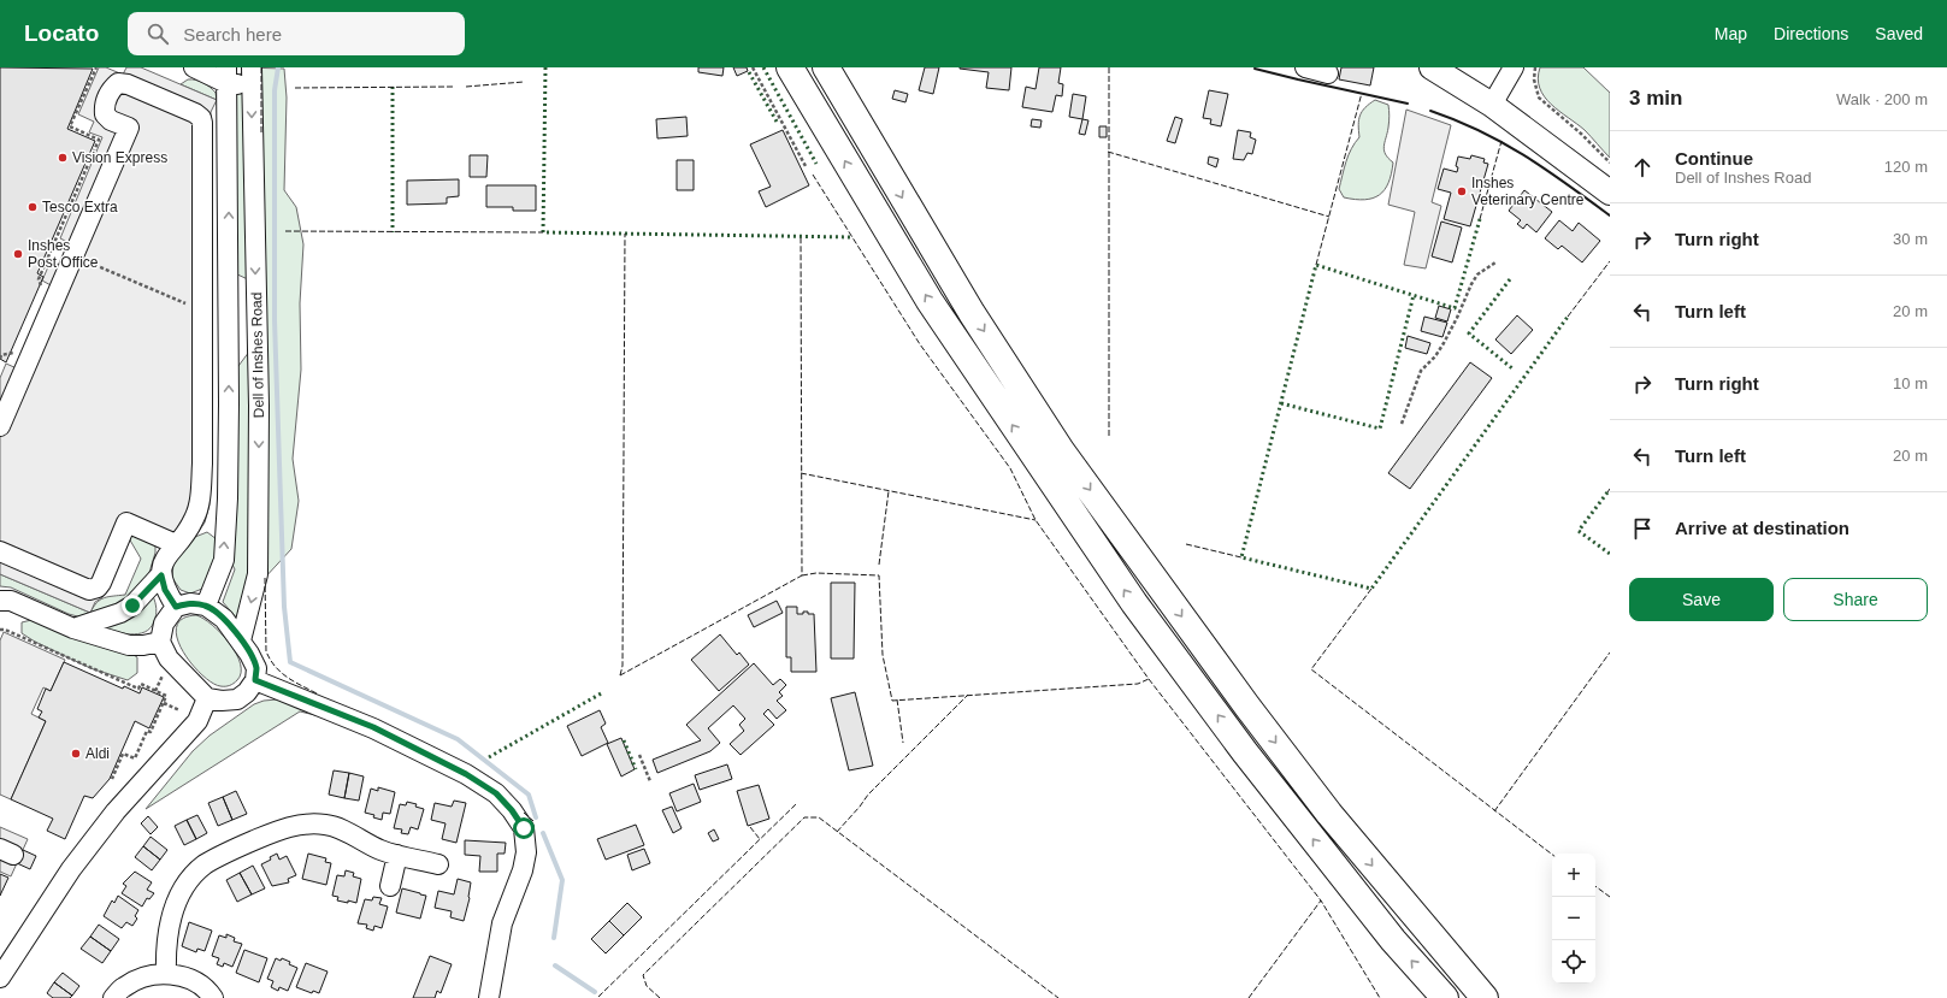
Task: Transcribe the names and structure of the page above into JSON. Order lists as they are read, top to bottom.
{
  "streets": {
    "street": ["Dell of Inshes Road"]
  },
  "places": [
    "Vision Express",
    "Inshes Veterinary Centre",
    "Tesco Extra",
    "Inshes Post Office",
    "Aldi"
  ],
  "page": {
    "header": "Locato",
    "search": "Search here",
    "nav": ["Map", "Directions", "Saved"],
    "heading": ["3 min", "Walk · 200 m"],
    "list": [
      ["Continue", "Dell of Inshes Road", "120 m"],
      ["Turn right", "30 m"],
      ["Turn left", "20 m"],
      ["Turn right", "10 m"],
      ["Turn left", "20 m"],
      "Arrive at destination"
    ],
    "buttons": ["Save", "Share"],
    "map_buttons": ["+", "−"]
  }
}
